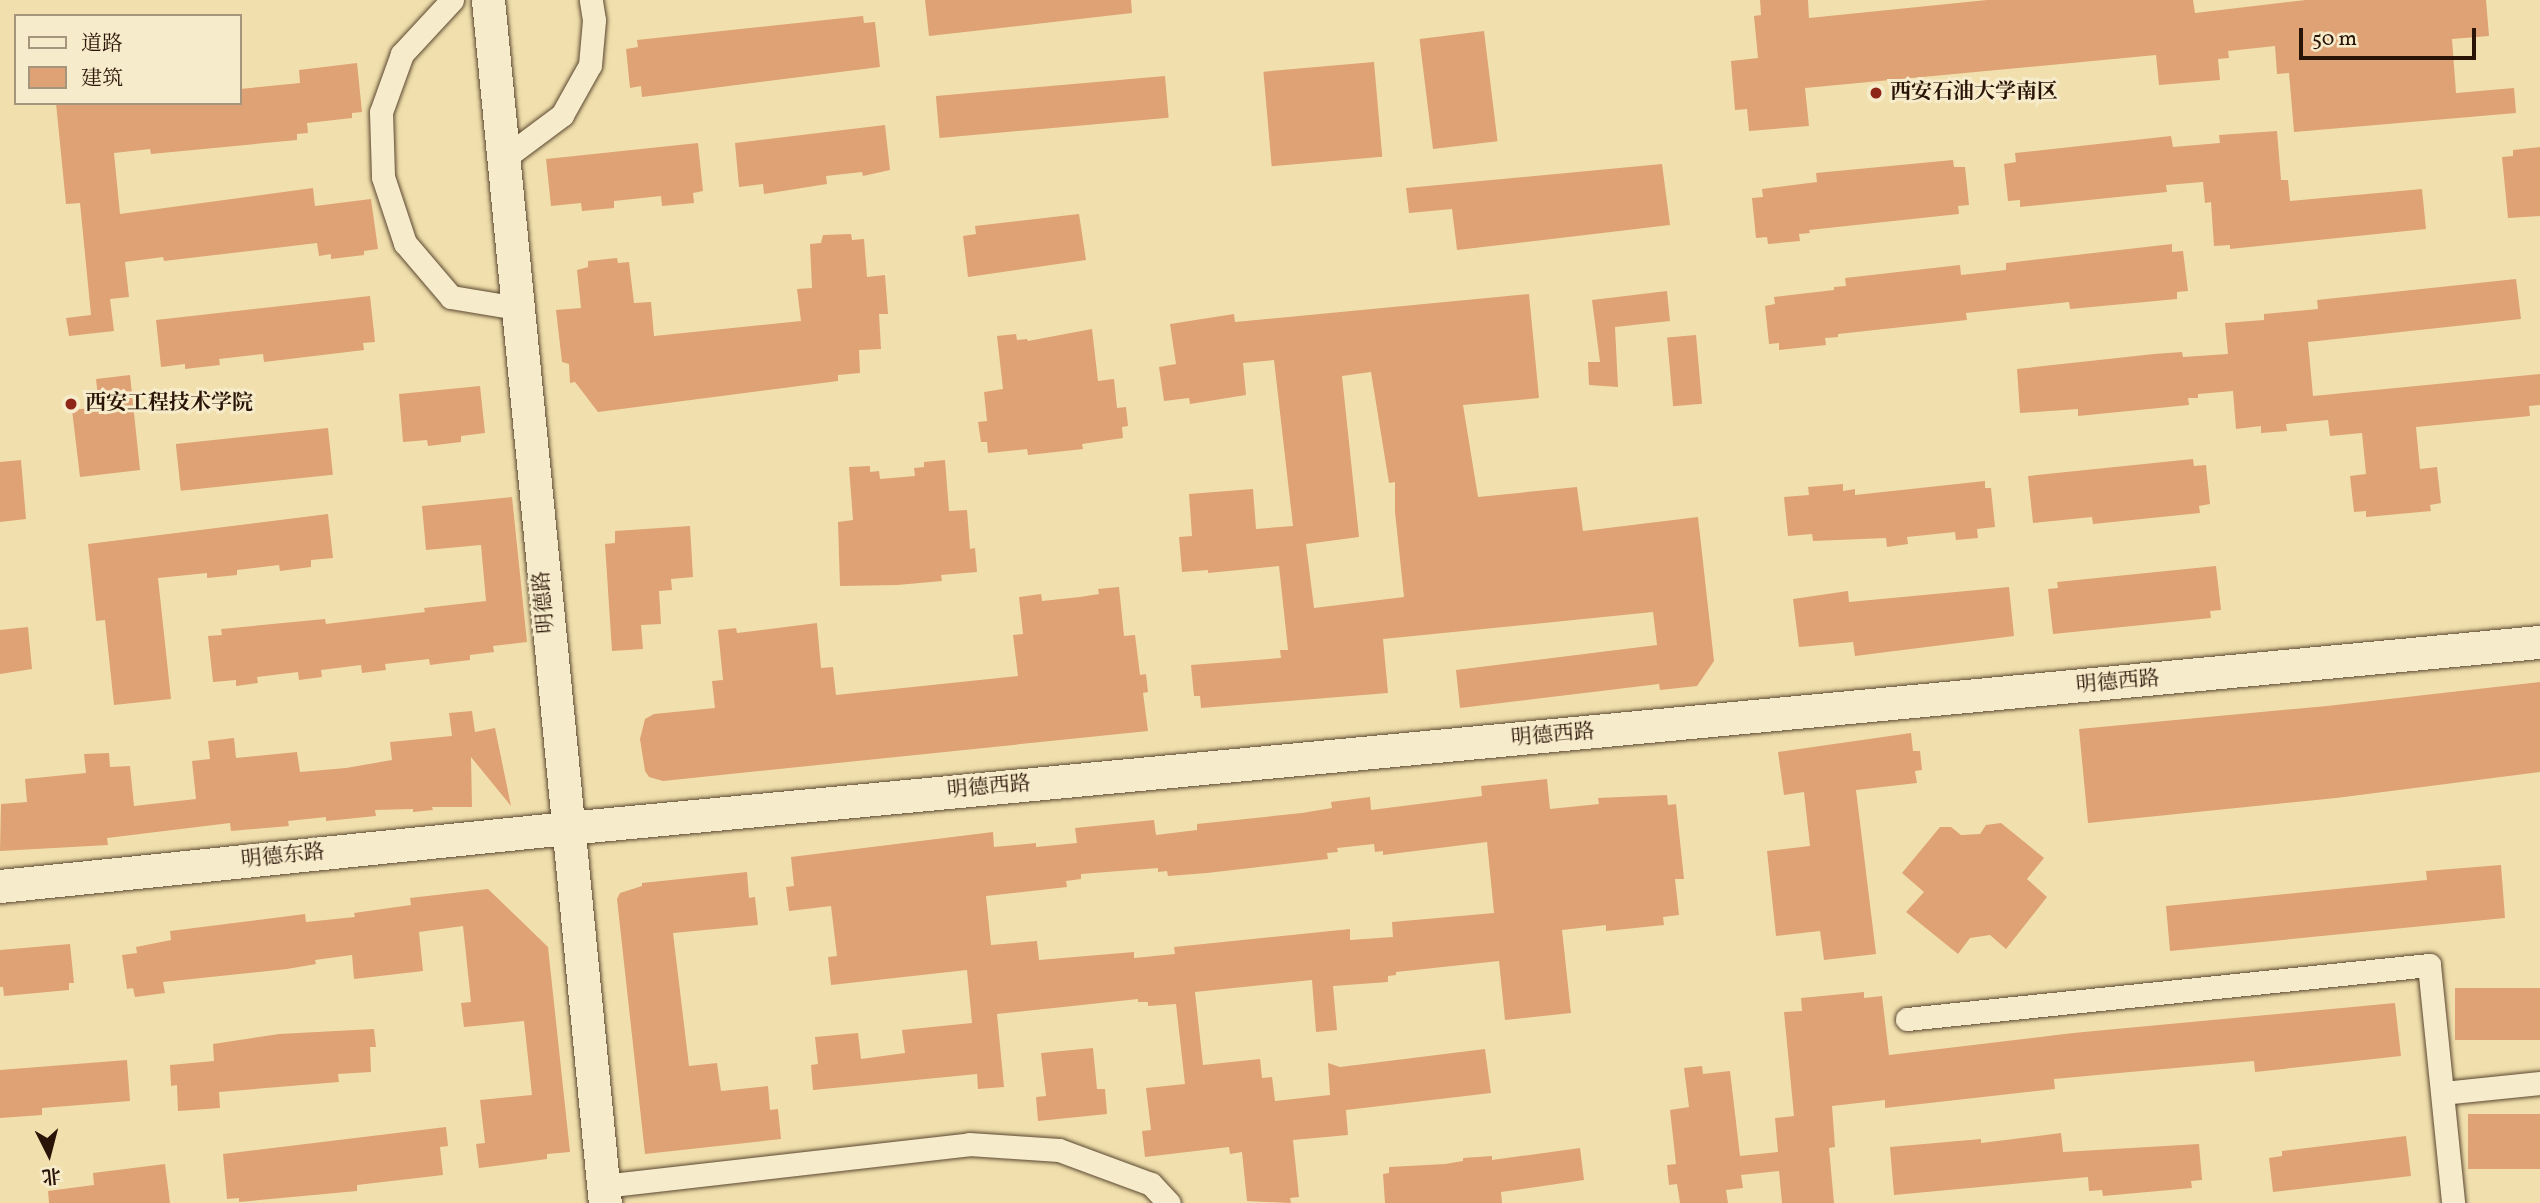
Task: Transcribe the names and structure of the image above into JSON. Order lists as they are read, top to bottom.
{
  "streets": {
    "street": ["明德路", "明德西路", "明德东路"]
  },
  "crossings": [
    ["明德路", "明德西路"],
    ["明德路", "明德东路"],
    ["明德西路", "明德东路"]
  ],
  "places": ["西安石油大学南区", "西安工程技术学院"],
  "legend": ["道路", "建筑"],
  "scale_bar": "50 m",
  "north": "bottom"
}
